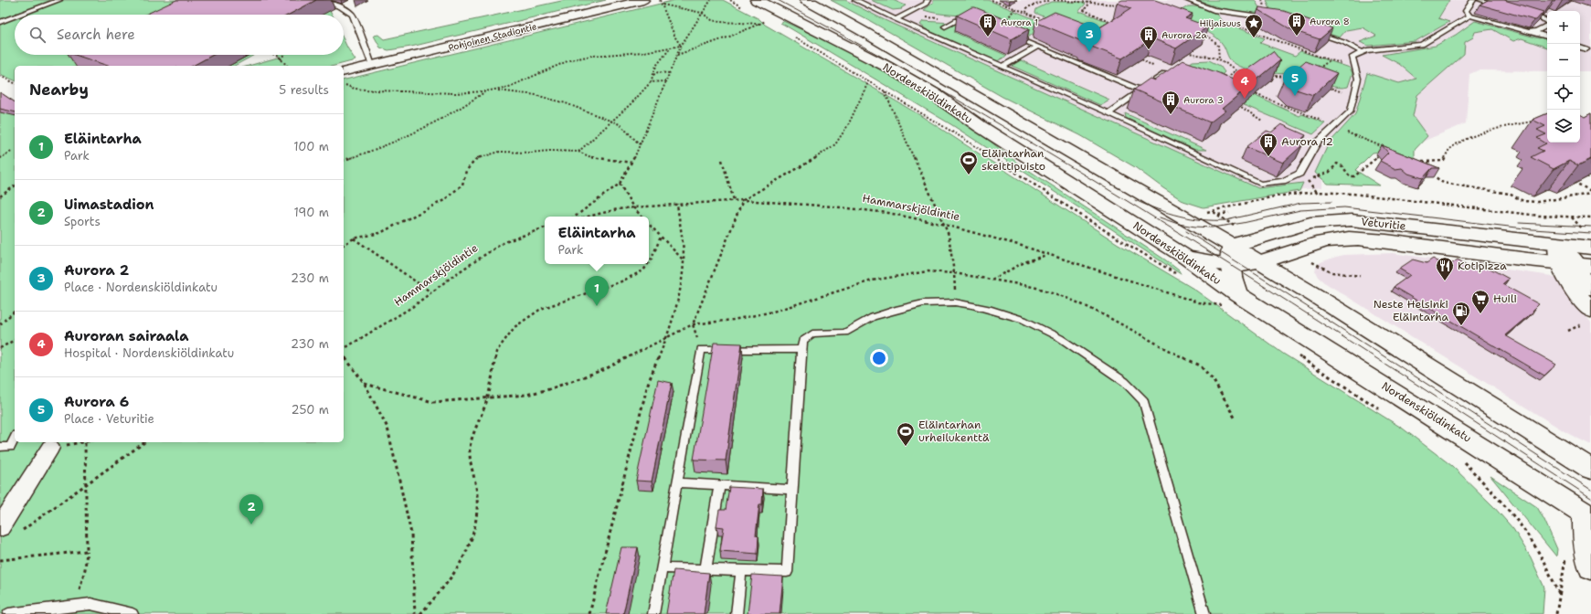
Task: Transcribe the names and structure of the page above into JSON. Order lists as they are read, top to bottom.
{
  "streets": {
    "main road": ["Nordenskiöldinkatu", "Veturitie"],
    "street": ["Pohjoinen Stadiontie"],
    "path": ["Hammarskjöldintie"]
  },
  "crossings": [
    ["Nordenskiöldinkatu", "Hammarskjöldintie"],
    ["Nordenskiöldinkatu", "Veturitie"]
  ],
  "places": {
    "building": [
      "Aurora 8",
      "Aurora 1",
      "Aurora 2a",
      "Aurora 3",
      "Aurora 12"
    ],
    "place": ["Hiljaisuus"],
    "sports": ["Eläintarhan skeittipuisto", "Eläintarhan urheilukenttä"],
    "restaurant": ["Kotipizza"],
    "supermarket": ["Huili"],
    "fuel station": ["Neste Helsinki Eläintarha"]
  },
  "page": {
    "map_buttons": ["+", "−"],
    "search": "Search here",
    "pins": [
      "3",
      "5",
      "4",
      "1",
      "2"
    ],
    "heading": ["Nearby", "5 results"],
    "list": [
      {
        "mark": "1",
        "name": "Eläintarha",
        "note": "Park",
        "value": "100 m"
      },
      {
        "mark": "2",
        "name": "Uimastadion",
        "note": "Sports",
        "value": "190 m"
      },
      {
        "mark": "3",
        "name": "Aurora 2",
        "note": "Place · Nordenskiöldinkatu",
        "value": "230 m"
      },
      {
        "mark": "4",
        "name": "Auroran sairaala",
        "note": "Hospital · Nordenskiöldinkatu",
        "value": "230 m"
      },
      {
        "mark": "5",
        "name": "Aurora 6",
        "note": "Place · Veturitie",
        "value": "250 m"
      }
    ],
    "popup": ["Eläintarha", "Park"]
  }
}
